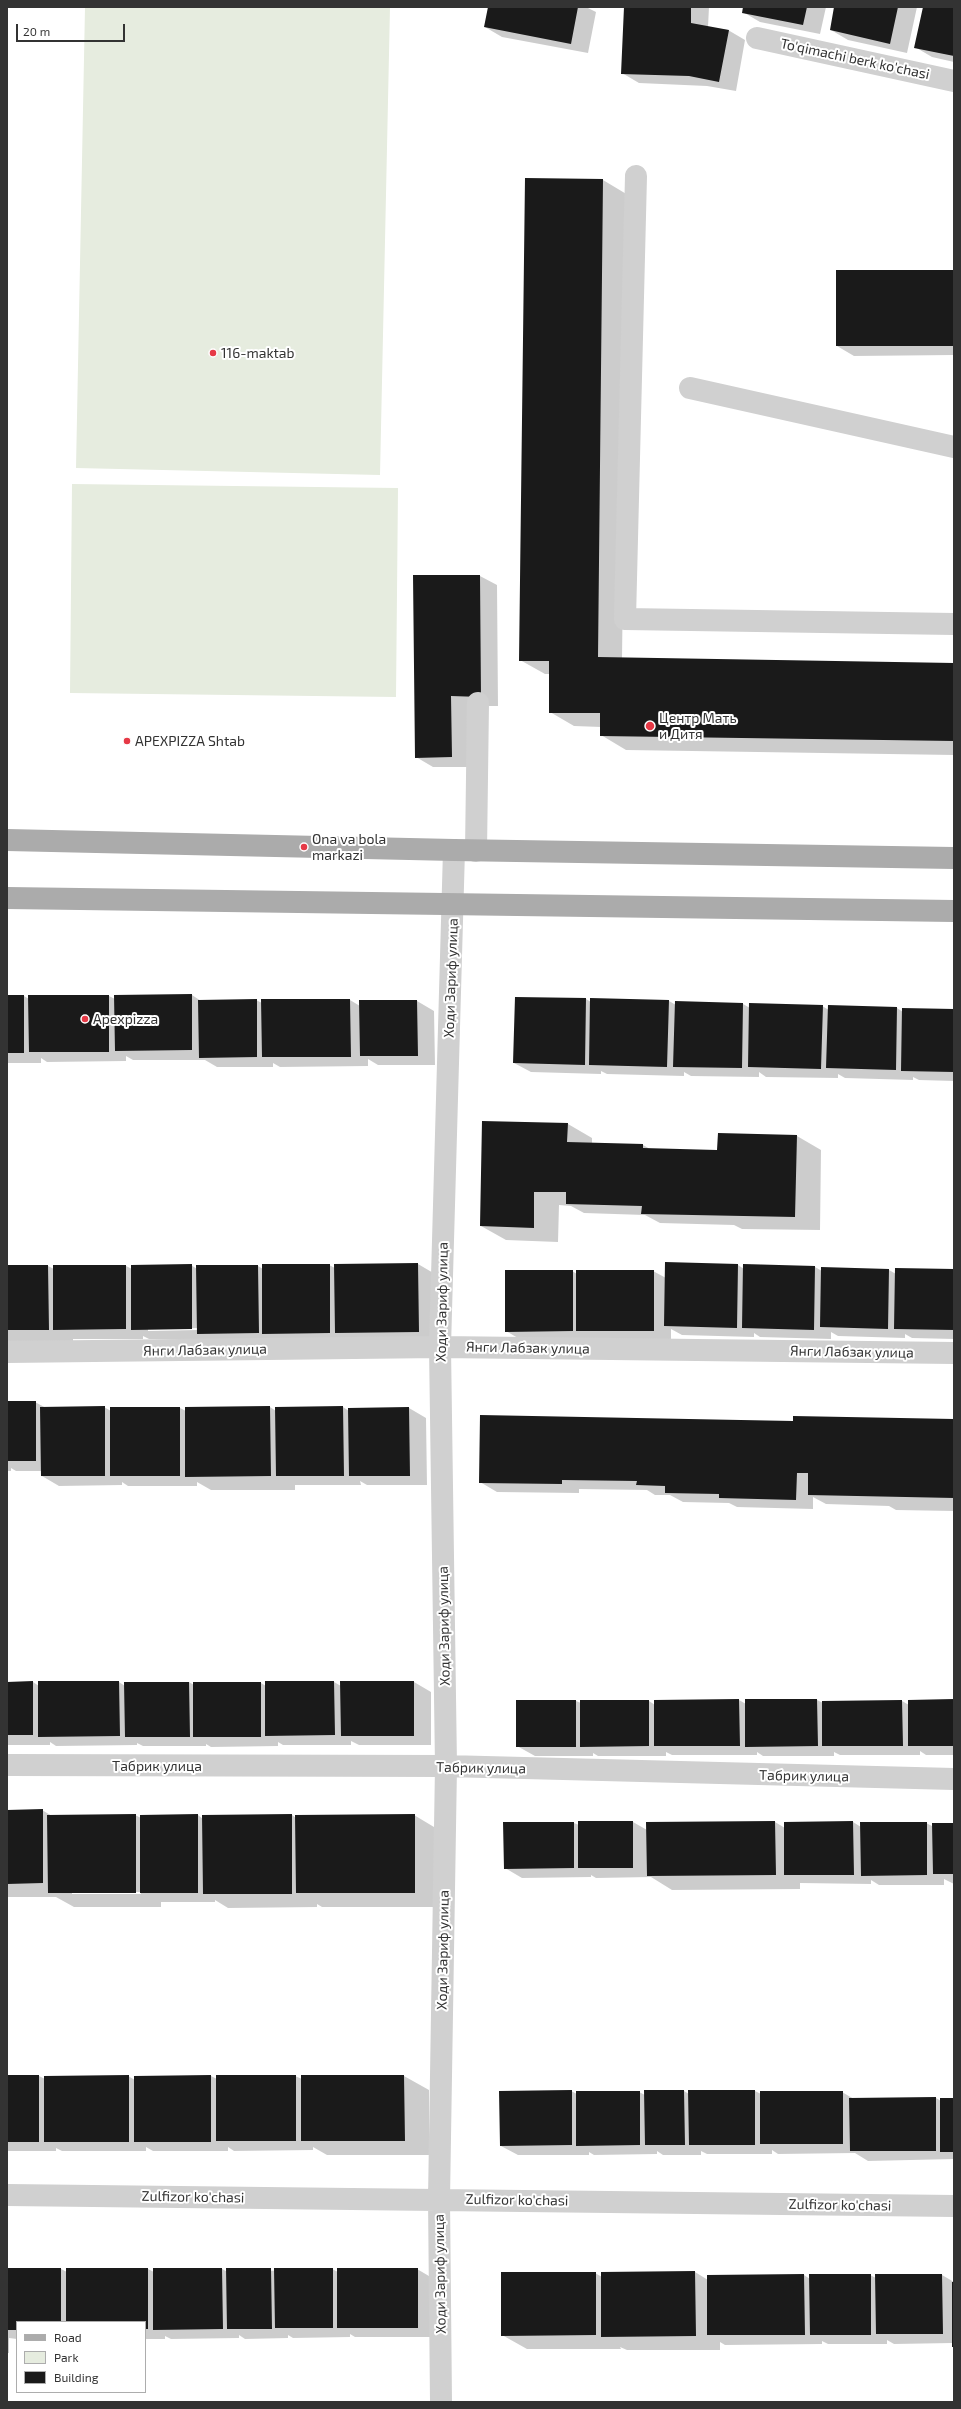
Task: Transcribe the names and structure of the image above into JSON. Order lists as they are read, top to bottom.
{
  "streets": {
    "street": [
      "To'qimachi berk ko'chasi",
      "Ходи Зариф улица",
      "Янги Лабзак улица",
      "Табрик улица",
      "Zulfizor ko'chasi"
    ]
  },
  "crossings": [
    ["Ходи Зариф улица", "Янги Лабзак улица"],
    ["Ходи Зариф улица", "Табрик улица"],
    ["Ходи Зариф улица", "Zulfizor ko'chasi"]
  ],
  "places": [
    "116-maktab",
    "Центр Мать и Дитя",
    "APEXPIZZA Shtab",
    "Ona va bola markazi",
    "Apexpizza"
  ],
  "legend": ["Road", "Park", "Building"],
  "scale_bar": "20 m"
}
